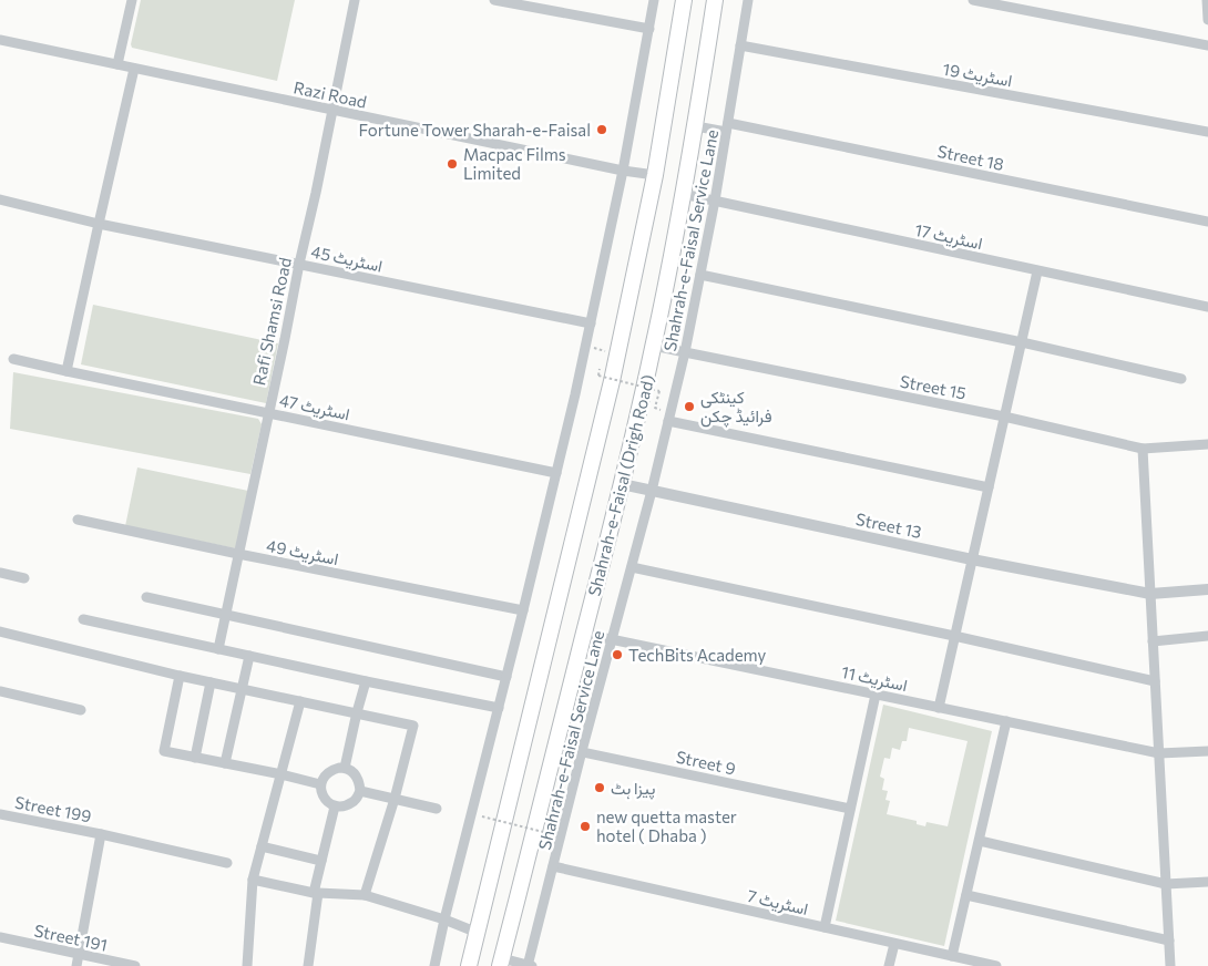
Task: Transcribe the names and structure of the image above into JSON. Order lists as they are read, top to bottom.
{
  "streets": {
    "highway": ["Shahrah-e-Faisal (Drigh Road)"],
    "street": [
      "اسٹریٹ 19",
      "Razi Road",
      "Street 18",
      "اسٹریٹ 17",
      "Shahrah-e-Faisal Service Lane",
      "اسٹریٹ 45",
      "Rafi Shamsi Road",
      "Street 15",
      "اسٹریٹ 47",
      "Street 13",
      "اسٹریٹ 49",
      "اسٹریٹ 11",
      "Street 9",
      "Street 199",
      "اسٹریٹ 7",
      "Street 191"
    ]
  },
  "crossings": [
    ["اسٹریٹ 19", "Shahrah-e-Faisal Service Lane"],
    ["Razi Road", "Rafi Shamsi Road"],
    ["Razi Road", "Shahrah-e-Faisal (Drigh Road)"],
    ["Street 18", "Shahrah-e-Faisal Service Lane"],
    ["Street 18", "Shahrah-e-Faisal (Drigh Road)"],
    ["اسٹریٹ 17", "Shahrah-e-Faisal Service Lane"],
    ["اسٹریٹ 17", "Shahrah-e-Faisal (Drigh Road)"],
    ["Shahrah-e-Faisal Service Lane", "Street 15"],
    ["Shahrah-e-Faisal Service Lane", "Street 13"],
    ["Shahrah-e-Faisal Service Lane", "اسٹریٹ 11"],
    ["Shahrah-e-Faisal Service Lane", "Street 9"],
    ["Shahrah-e-Faisal Service Lane", "اسٹریٹ 7"],
    ["اسٹریٹ 45", "Rafi Shamsi Road"],
    ["Rafi Shamsi Road", "اسٹریٹ 47"],
    ["Rafi Shamsi Road", "اسٹریٹ 49"],
    ["Street 15", "Shahrah-e-Faisal (Drigh Road)"],
    ["Shahrah-e-Faisal (Drigh Road)", "Street 13"],
    ["Shahrah-e-Faisal (Drigh Road)", "اسٹریٹ 11"],
    ["Shahrah-e-Faisal (Drigh Road)", "Street 9"]
  ],
  "places": [
    "Fortune Tower Sharah-e-Faisal",
    "Macpac Films Limited",
    "کینٹکی فرائیڈ چکن",
    "TechBits Academy",
    "پیزا ہٹ",
    "new quetta master hotel ( Dhaba )"
  ]
}
